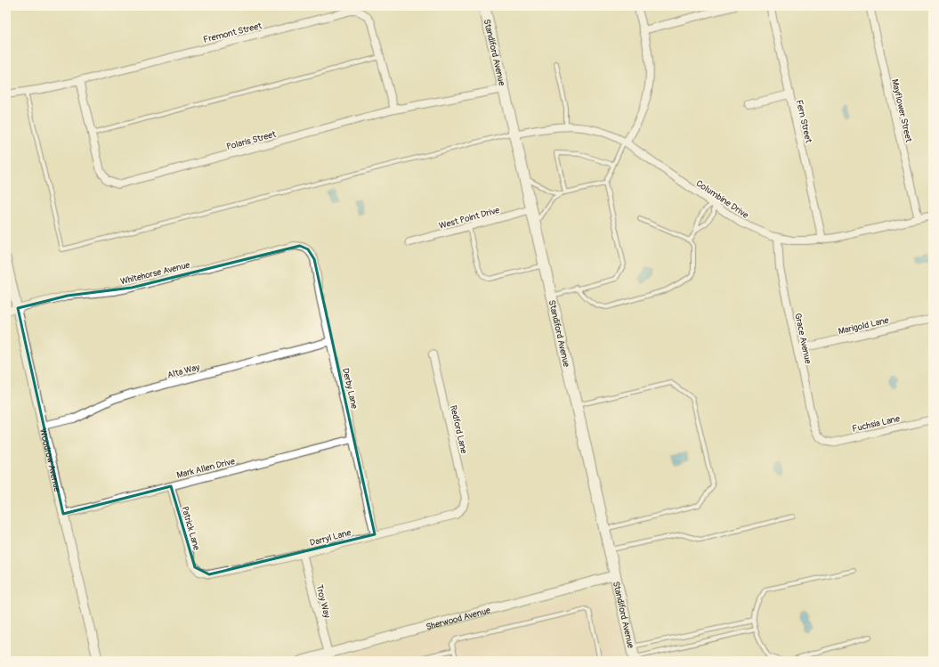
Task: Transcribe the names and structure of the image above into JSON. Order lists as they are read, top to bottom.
{
  "streets": {
    "main road": ["Standiford Avenue"],
    "street": [
      "Fremont Street",
      "Mayflower Street",
      "Fern Street",
      "Polaris Street",
      "Columbine Drive",
      "West Point Drive",
      "Whitehorse Avenue",
      "Marigold Lane",
      "Grace Avenue",
      "Alta Way",
      "Derby Lane",
      "Fuchsia Lane",
      "Redford Lane",
      "Woodrow Avenue",
      "Mark Allen Drive",
      "Patrick Lane",
      "Darryl Lane",
      "Troy Way",
      "Sherwood Avenue"
    ]
  },
  "crossings": [
    ["Fremont Street", "Polaris Street"],
    ["Standiford Avenue", "Polaris Street"],
    ["Standiford Avenue", "Columbine Drive"],
    ["Standiford Avenue", "West Point Drive"],
    ["Standiford Avenue", "Sherwood Avenue"],
    ["Mayflower Street", "Columbine Drive"],
    ["Fern Street", "Columbine Drive"],
    ["Columbine Drive", "Grace Avenue"],
    ["Whitehorse Avenue", "Derby Lane"],
    ["Whitehorse Avenue", "Woodrow Avenue"],
    ["Marigold Lane", "Grace Avenue"],
    ["Grace Avenue", "Fuchsia Lane"],
    ["Alta Way", "Derby Lane"],
    ["Alta Way", "Woodrow Avenue"],
    ["Derby Lane", "Mark Allen Drive"],
    ["Derby Lane", "Darryl Lane"],
    ["Redford Lane", "Darryl Lane"],
    ["Woodrow Avenue", "Mark Allen Drive"],
    ["Mark Allen Drive", "Patrick Lane"],
    ["Patrick Lane", "Darryl Lane"],
    ["Darryl Lane", "Troy Way"],
    ["Troy Way", "Sherwood Avenue"]
  ]
}
